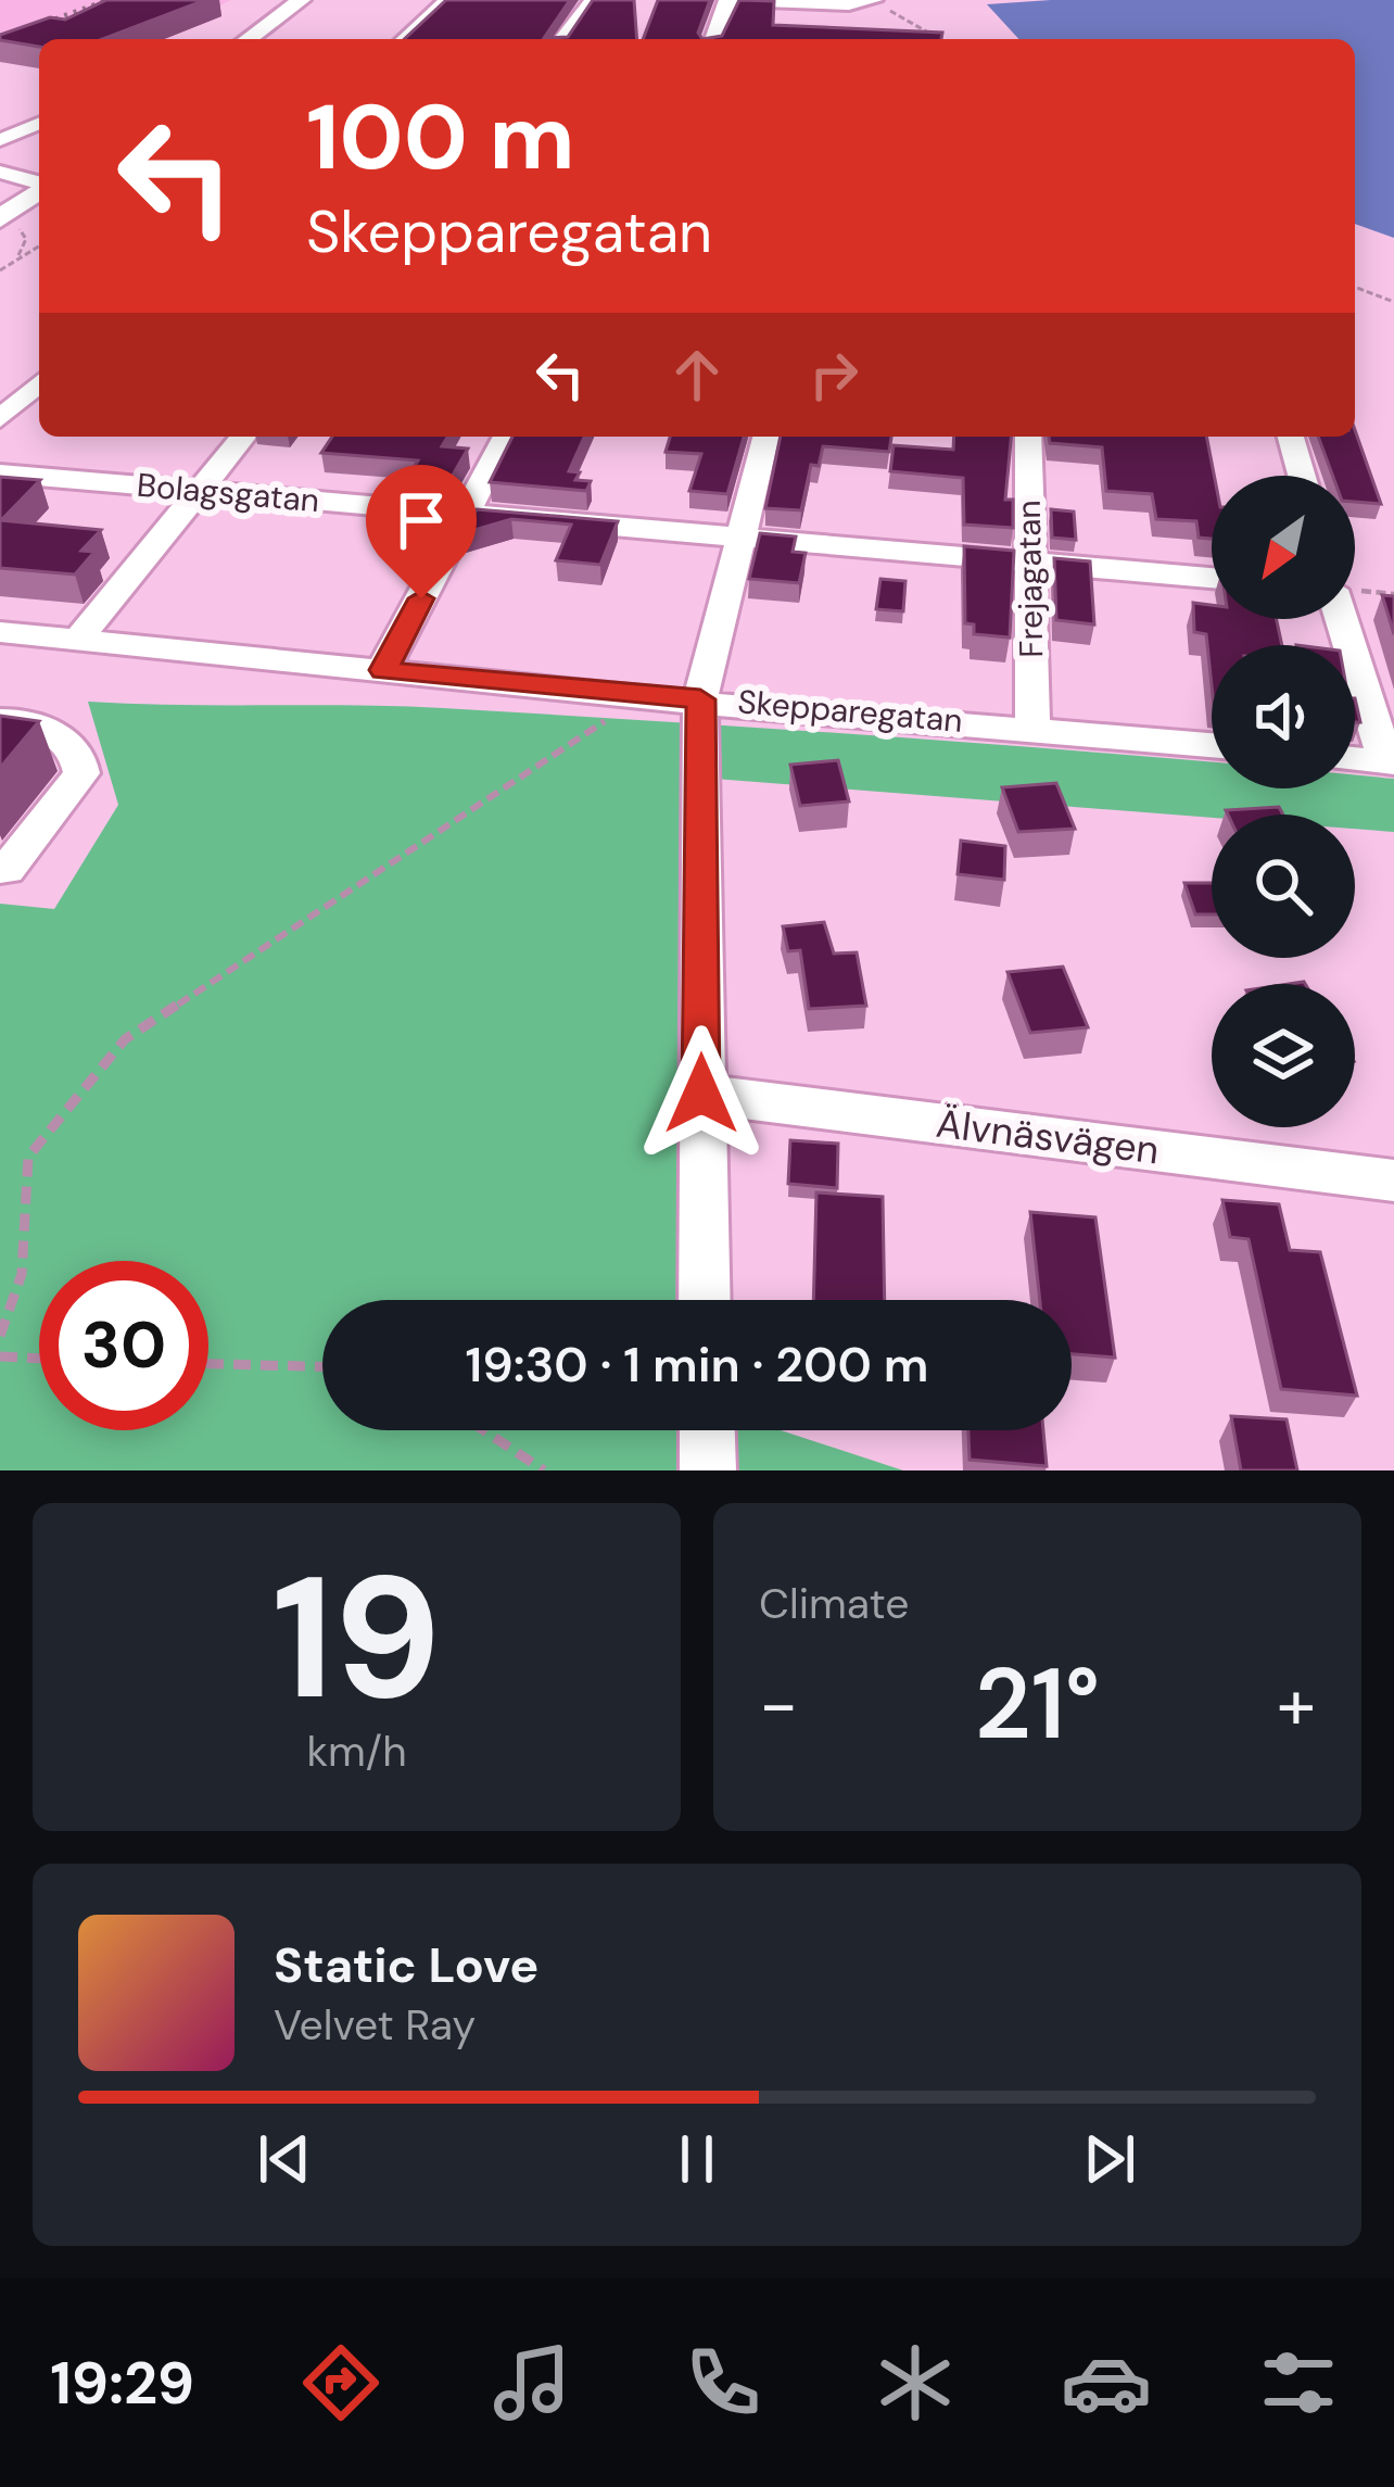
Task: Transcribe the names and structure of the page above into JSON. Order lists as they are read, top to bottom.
{
  "streets": {
    "street": [
      "Bolagsgatan",
      "Frejagatan",
      "Skepparegatan",
      "Älvnäsvägen"
    ]
  },
  "crossings": [
    ["Bolagsgatan", "Frejagatan"],
    ["Frejagatan", "Skepparegatan"]
  ],
  "north": "bottom left",
  "page": {
    "turn": ["100 m", "Skepparegatan"],
    "limit": "30",
    "trip": "19:30 · 1 min · 200 m",
    "tile": [
      ["19", "km/h"],
      "Climate"
    ],
    "heat": ["−", "21°", "+"],
    "song": ["Static Love", "Velvet Ray"],
    "tabs": "19:29"
  }
}
